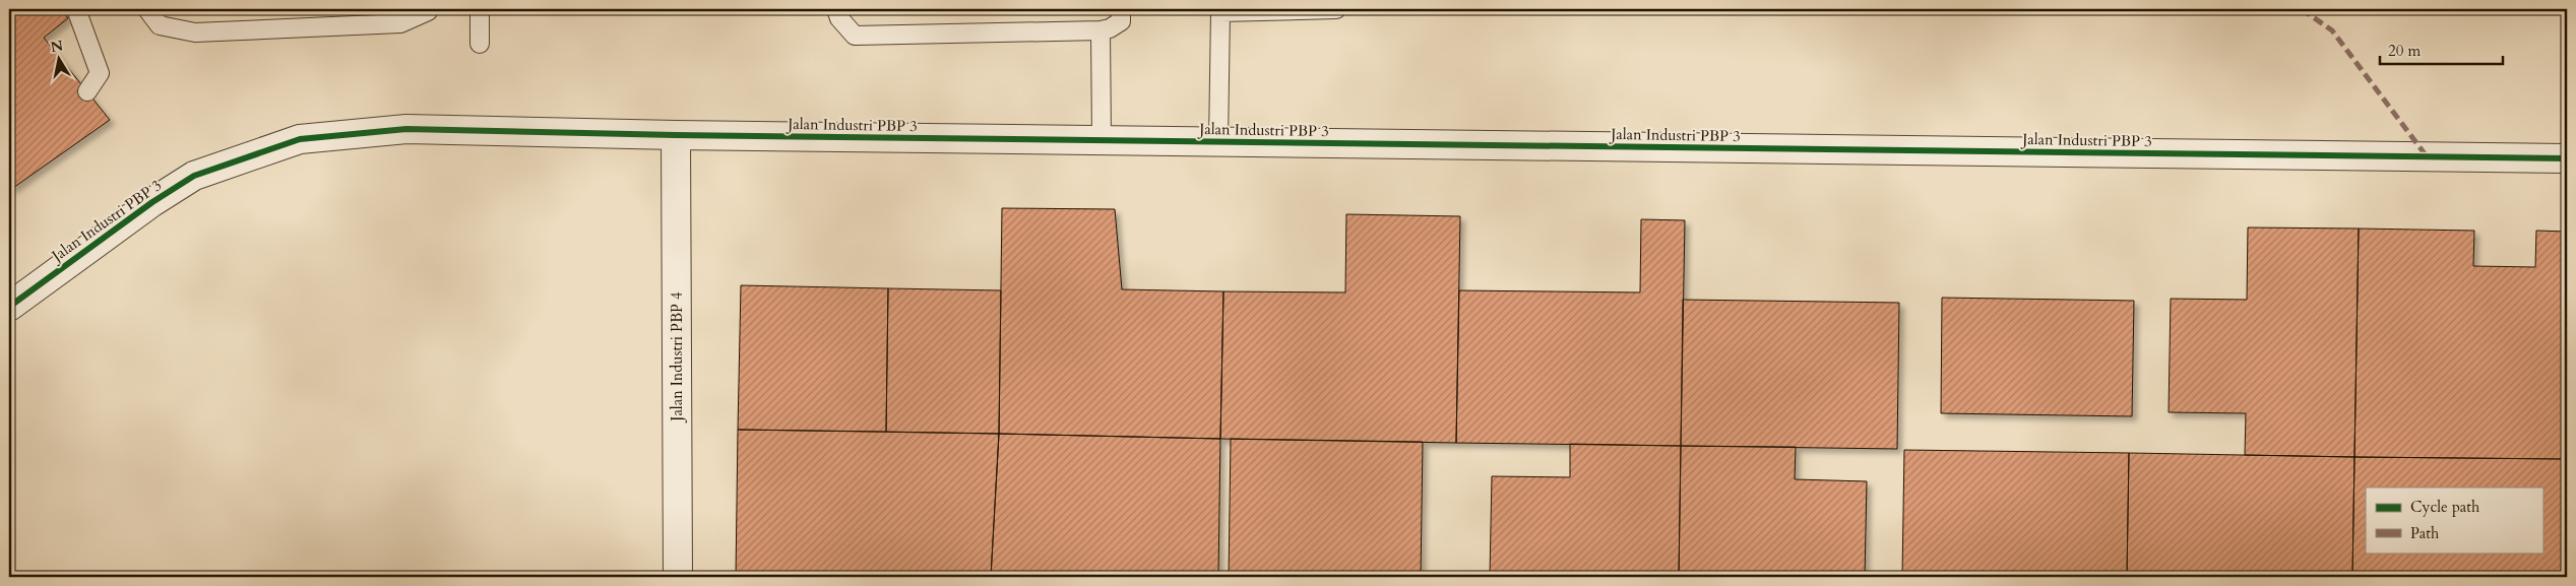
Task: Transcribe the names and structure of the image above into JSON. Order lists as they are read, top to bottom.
{
  "streets": {
    "street": ["Jalan Industri PBP 3", "Jalan Industri PBP 4"]
  },
  "crossings": [
    ["Jalan Industri PBP 3", "Jalan Industri PBP 4"]
  ],
  "legend": ["Cycle path", "Path"],
  "scale_bar": "20 m",
  "north": "top"
}
